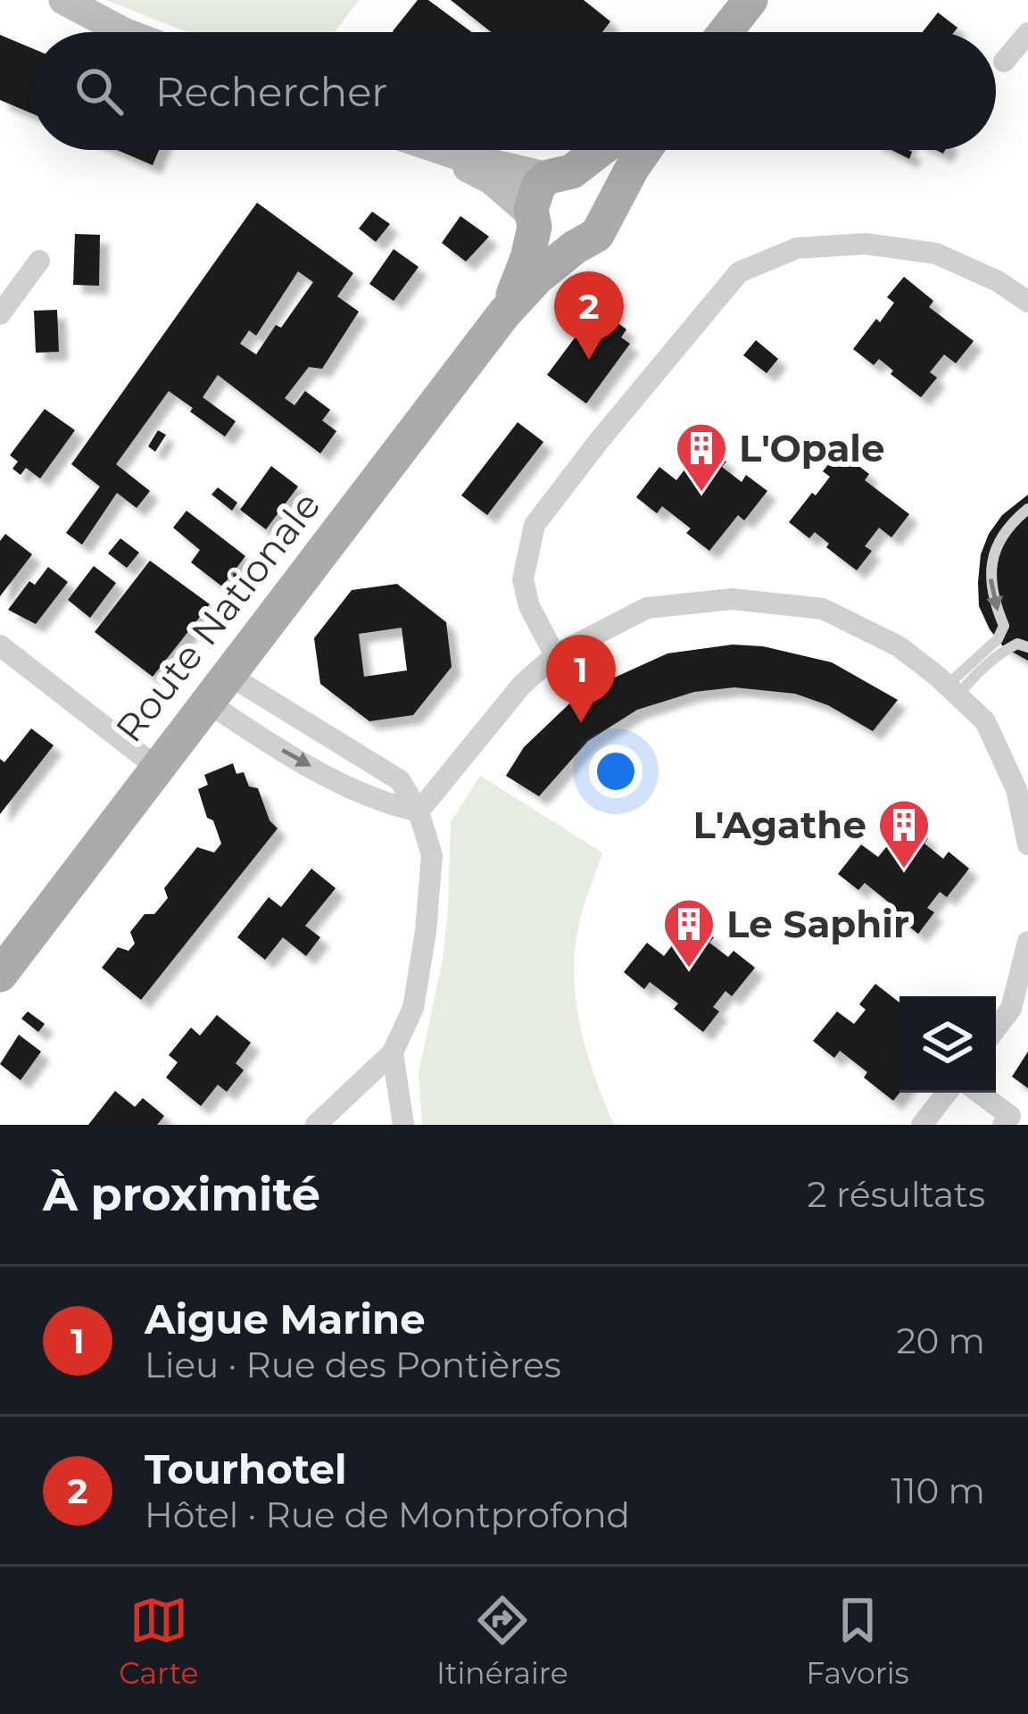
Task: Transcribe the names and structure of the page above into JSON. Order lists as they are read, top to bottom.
{
  "streets": {
    "main road": ["Route Nationale"]
  },
  "places": {
    "building": ["L'Opale", "L'Agathe", "Le Saphir"]
  },
  "page": {
    "search": "Rechercher",
    "pins": ["2", "1"],
    "heading": ["À proximité", "2 résultats"],
    "list": [
      {
        "mark": "1",
        "name": "Aigue Marine",
        "note": "Lieu · Rue des Pontières",
        "value": "20 m"
      },
      {
        "mark": "2",
        "name": "Tourhotel",
        "note": "Hôtel · Rue de Montprofond",
        "value": "110 m"
      }
    ],
    "nav": ["Carte", "Itinéraire", "Favoris"]
  }
}
